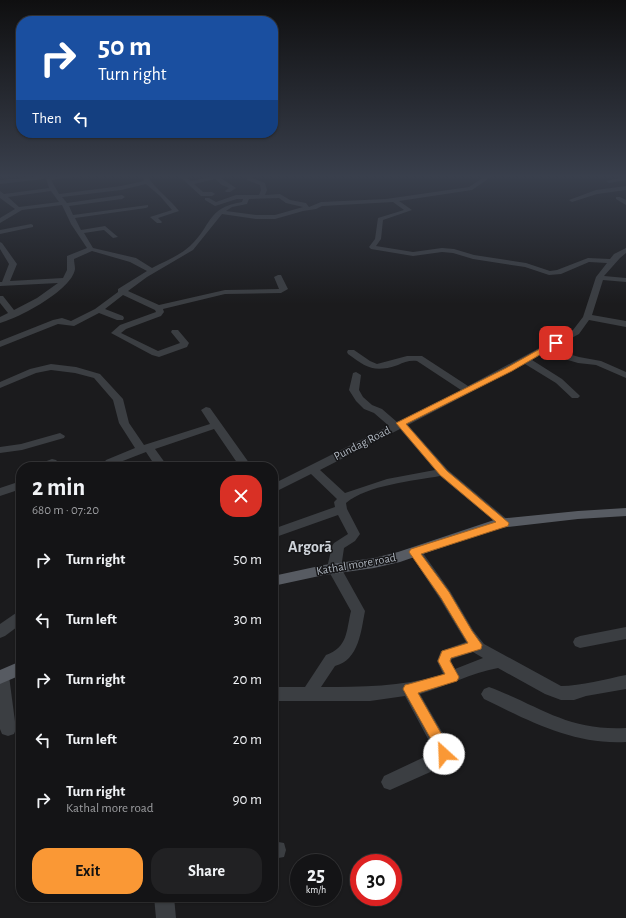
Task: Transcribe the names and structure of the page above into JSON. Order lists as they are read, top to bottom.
{
  "streets": {
    "main road": ["Kathal more road"],
    "street": ["Pundag Road"]
  },
  "districts": ["Argorā"],
  "page": {
    "turn": ["50 m", "Turn right"],
    "then": "Then",
    "heading": ["2 min", "680 m · 07:20"],
    "list": [
      {
        "name": "Turn right",
        "value": "50 m"
      },
      {
        "name": "Turn left",
        "value": "30 m"
      },
      {
        "name": "Turn right",
        "value": "20 m"
      },
      {
        "name": "Turn left",
        "value": "20 m"
      },
      {
        "name": "Turn right",
        "note": "Kathal more road",
        "value": "90 m"
      }
    ],
    "buttons": ["Exit", "Share"],
    "speed": "25 km/h",
    "limit": "30"
  }
}
